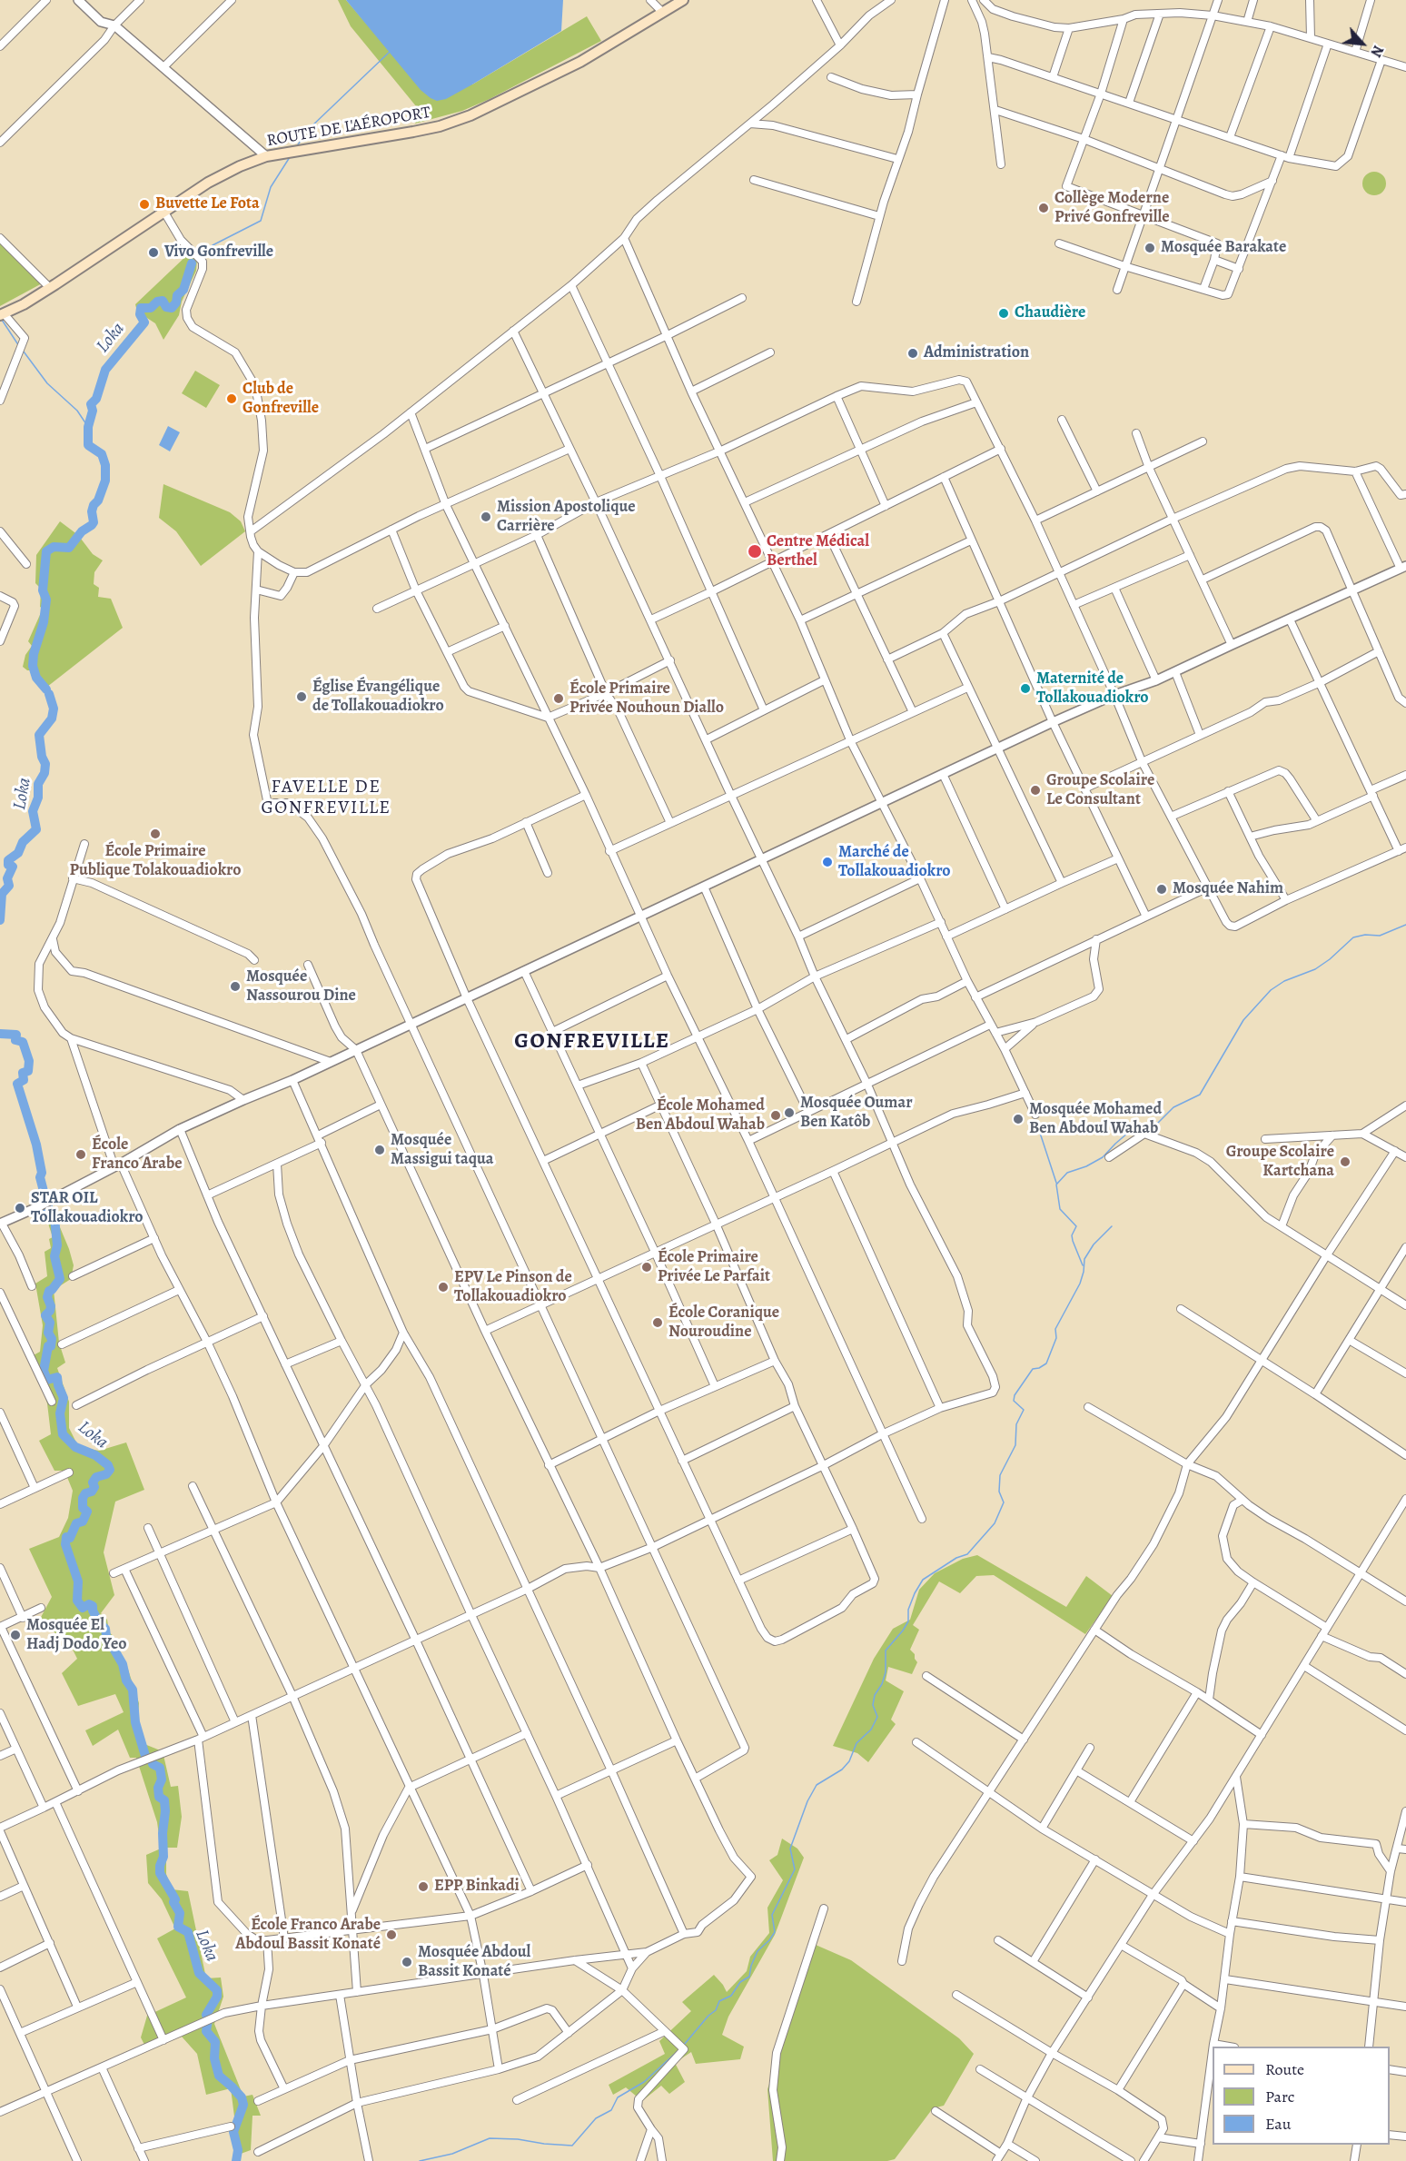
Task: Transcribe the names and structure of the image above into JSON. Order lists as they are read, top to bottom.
{
  "streets": {
    "main road": ["ROUTE DE L'AÉROPORT"]
  },
  "districts": ["FAVELLE DE GONFREVILLE", "GONFREVILLE"],
  "water": ["Loka"],
  "places": [
    "Buvette Le Fota",
    "Collège Moderne Privé Gonfreville",
    "Mosquée Barakate",
    "Vivo Gonfreville",
    "Chaudière",
    "Administration",
    "Club de Gonfreville",
    "Mission Apostolique Carrière",
    "Centre Médical Berthel",
    "Maternité de Tollakouadiokro",
    "Église Évangélique de Tollakouadiokro",
    "École Primaire Privée Nouhoun Diallo",
    "Groupe Scolaire Le Consultant",
    "École Primaire Publique Tolakouadiokro",
    "Marché de Tollakouadiokro",
    "Mosquée Nahim",
    "Mosquée Nassourou Dine",
    "Mosquée Oumar Ben Katôb",
    "École Mohamed Ben Abdoul Wahab",
    "Mosquée Mohamed Ben Abdoul Wahab",
    "Mosquée Massigui taqua",
    "École Franco Arabe",
    "Groupe Scolaire Kartchana",
    "STAR OIL Tollakouadiokro",
    "École Primaire Privée Le Parfait",
    "EPV Le Pinson de Tollakouadiokro",
    "École Coranique Nouroudine",
    "Mosquée El Hadj Dodo Yeo",
    "EPP Binkadi",
    "École Franco Arabe Abdoul Bassit Konaté",
    "Mosquée Abdoul Bassit Konaté"
  ],
  "legend": ["Route", "Parc", "Eau"],
  "north": "bottom right"
}
